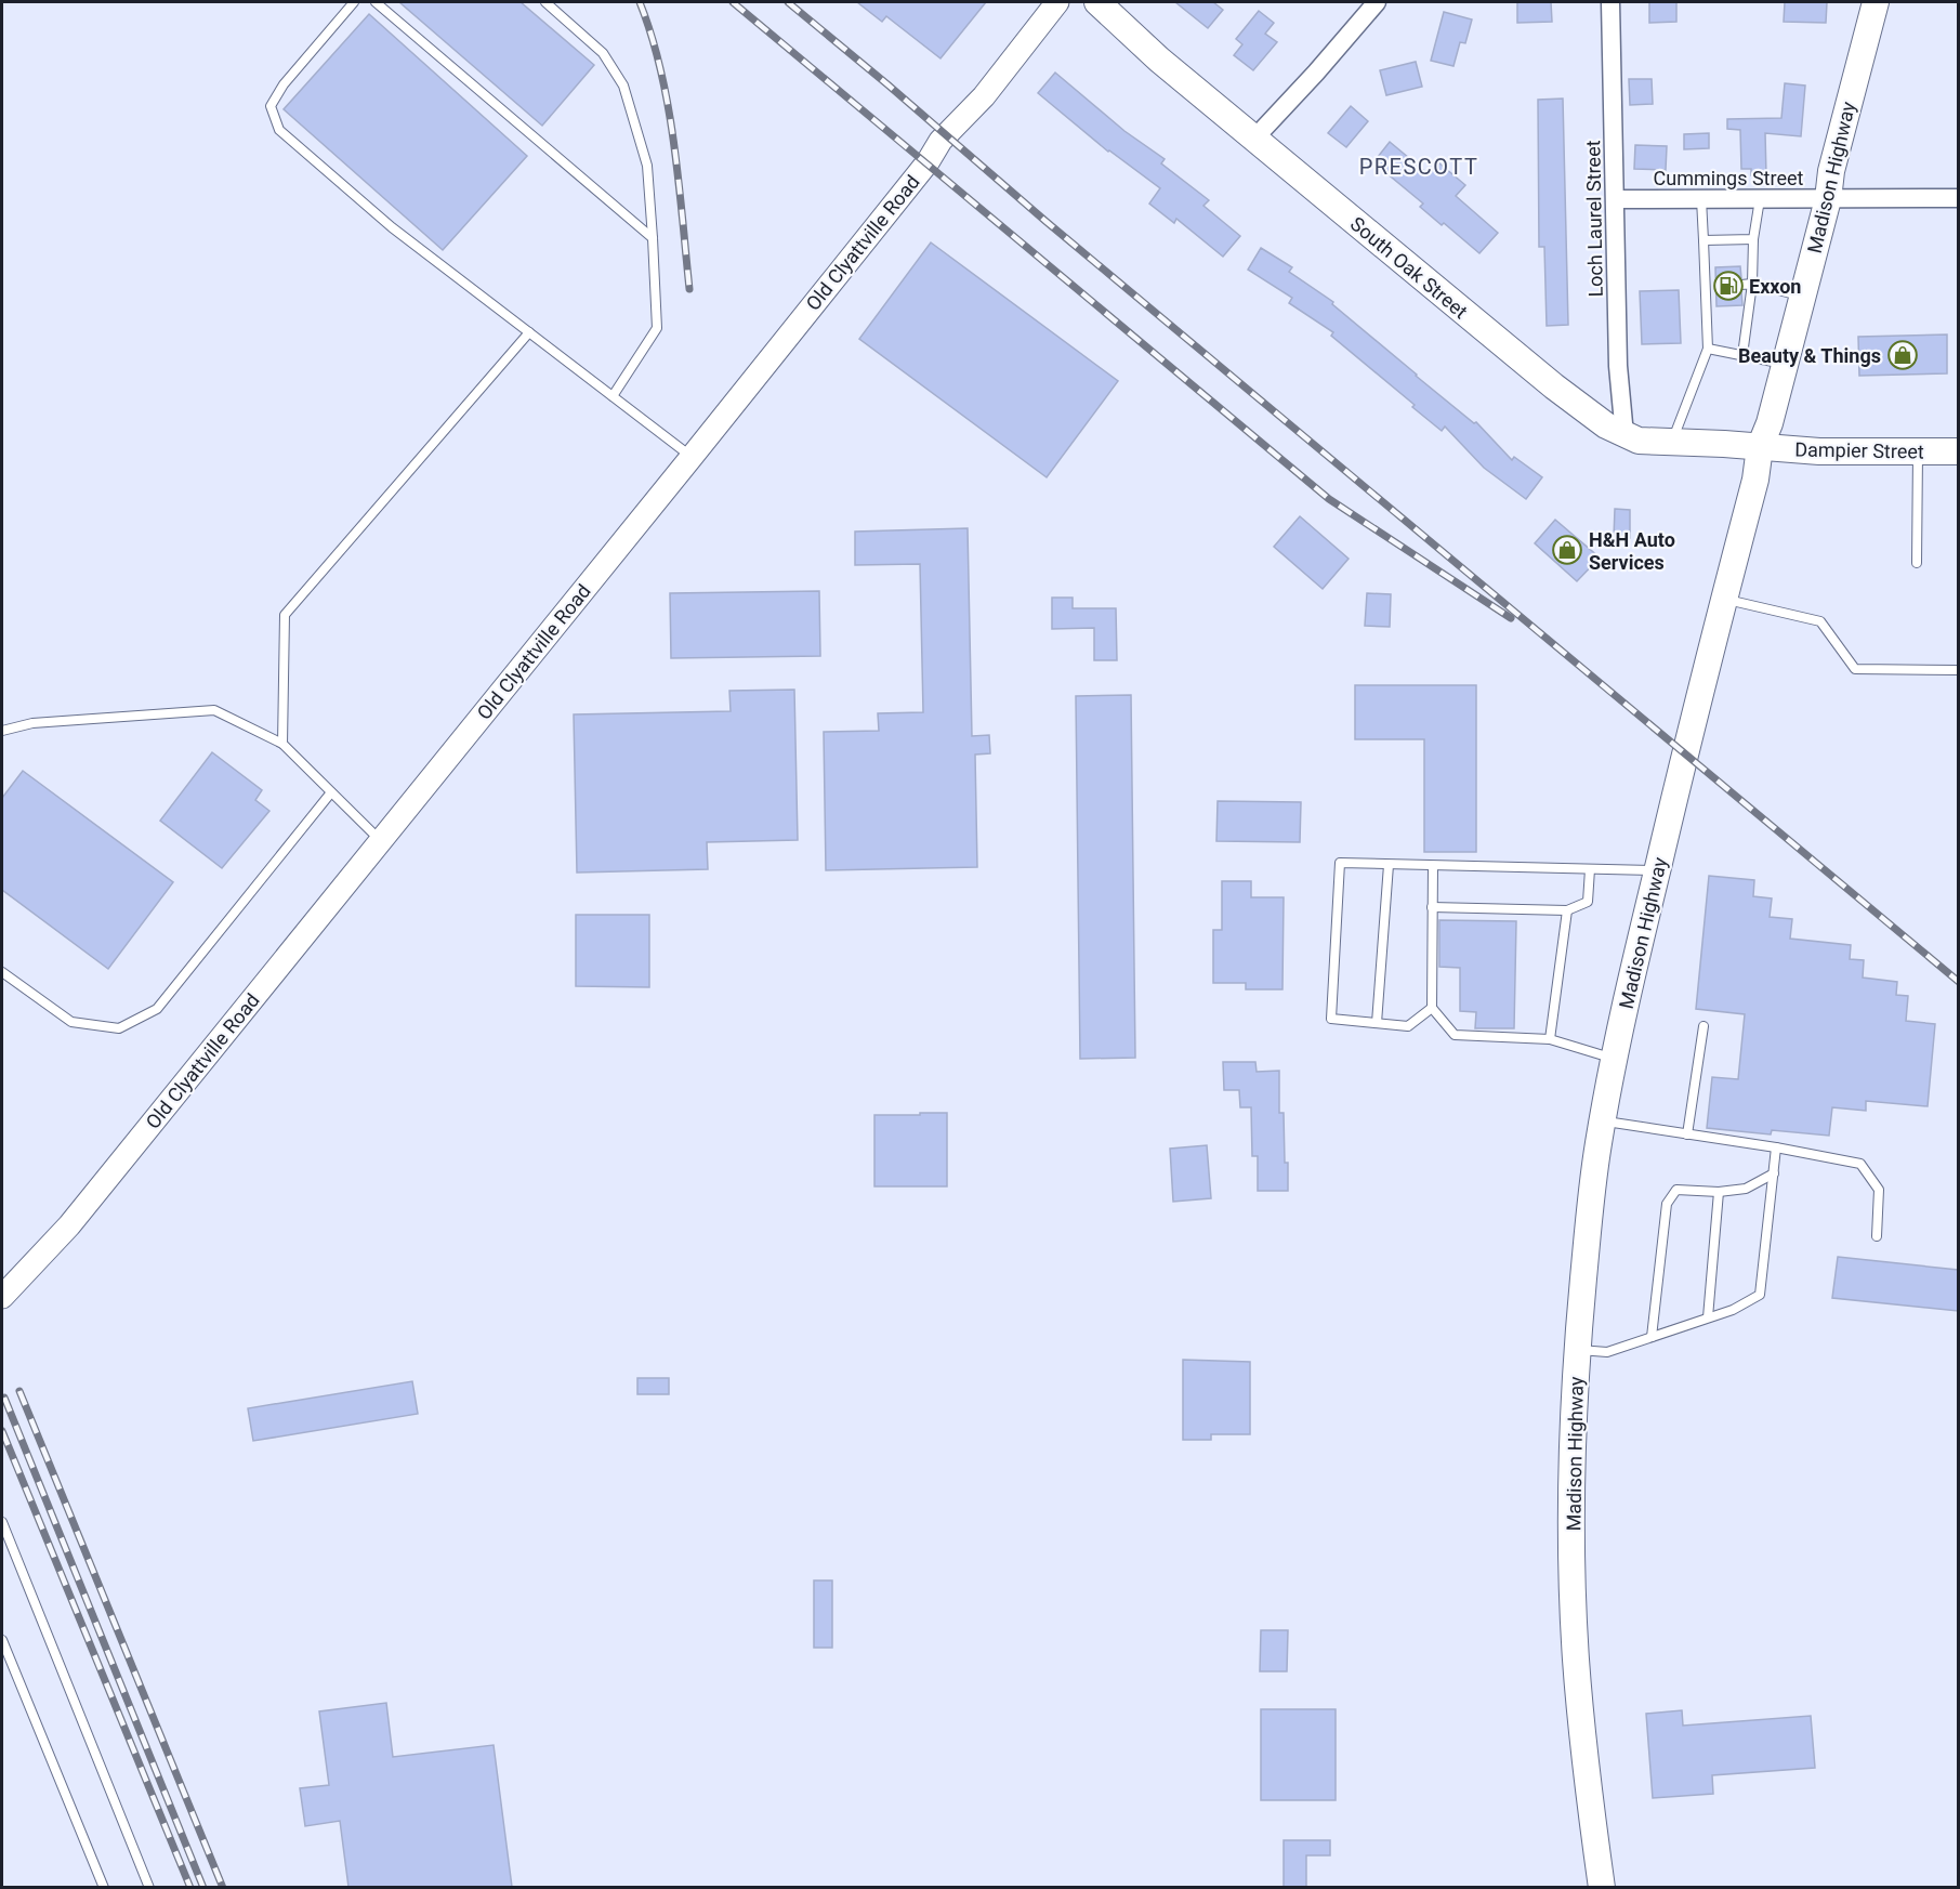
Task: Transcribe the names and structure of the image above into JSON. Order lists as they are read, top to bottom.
{
  "streets": {
    "main road": ["Madison Highway", "South Oak Street", "Dampier Street"],
    "street": ["Cummings Street", "Loch Laurel Street", "Old Clyattville Road"]
  },
  "crossings": [
    ["Cummings Street", "Madison Highway"],
    ["Cummings Street", "Loch Laurel Street"],
    ["Madison Highway", "South Oak Street"],
    ["Madison Highway", "Dampier Street"],
    ["Loch Laurel Street", "South Oak Street"],
    ["South Oak Street", "Dampier Street"]
  ],
  "districts": ["PRESCOTT"],
  "places": {
    "fuel station": ["Exxon"],
    "shop": ["Beauty & Things", "H&H Auto Services"]
  }
}
